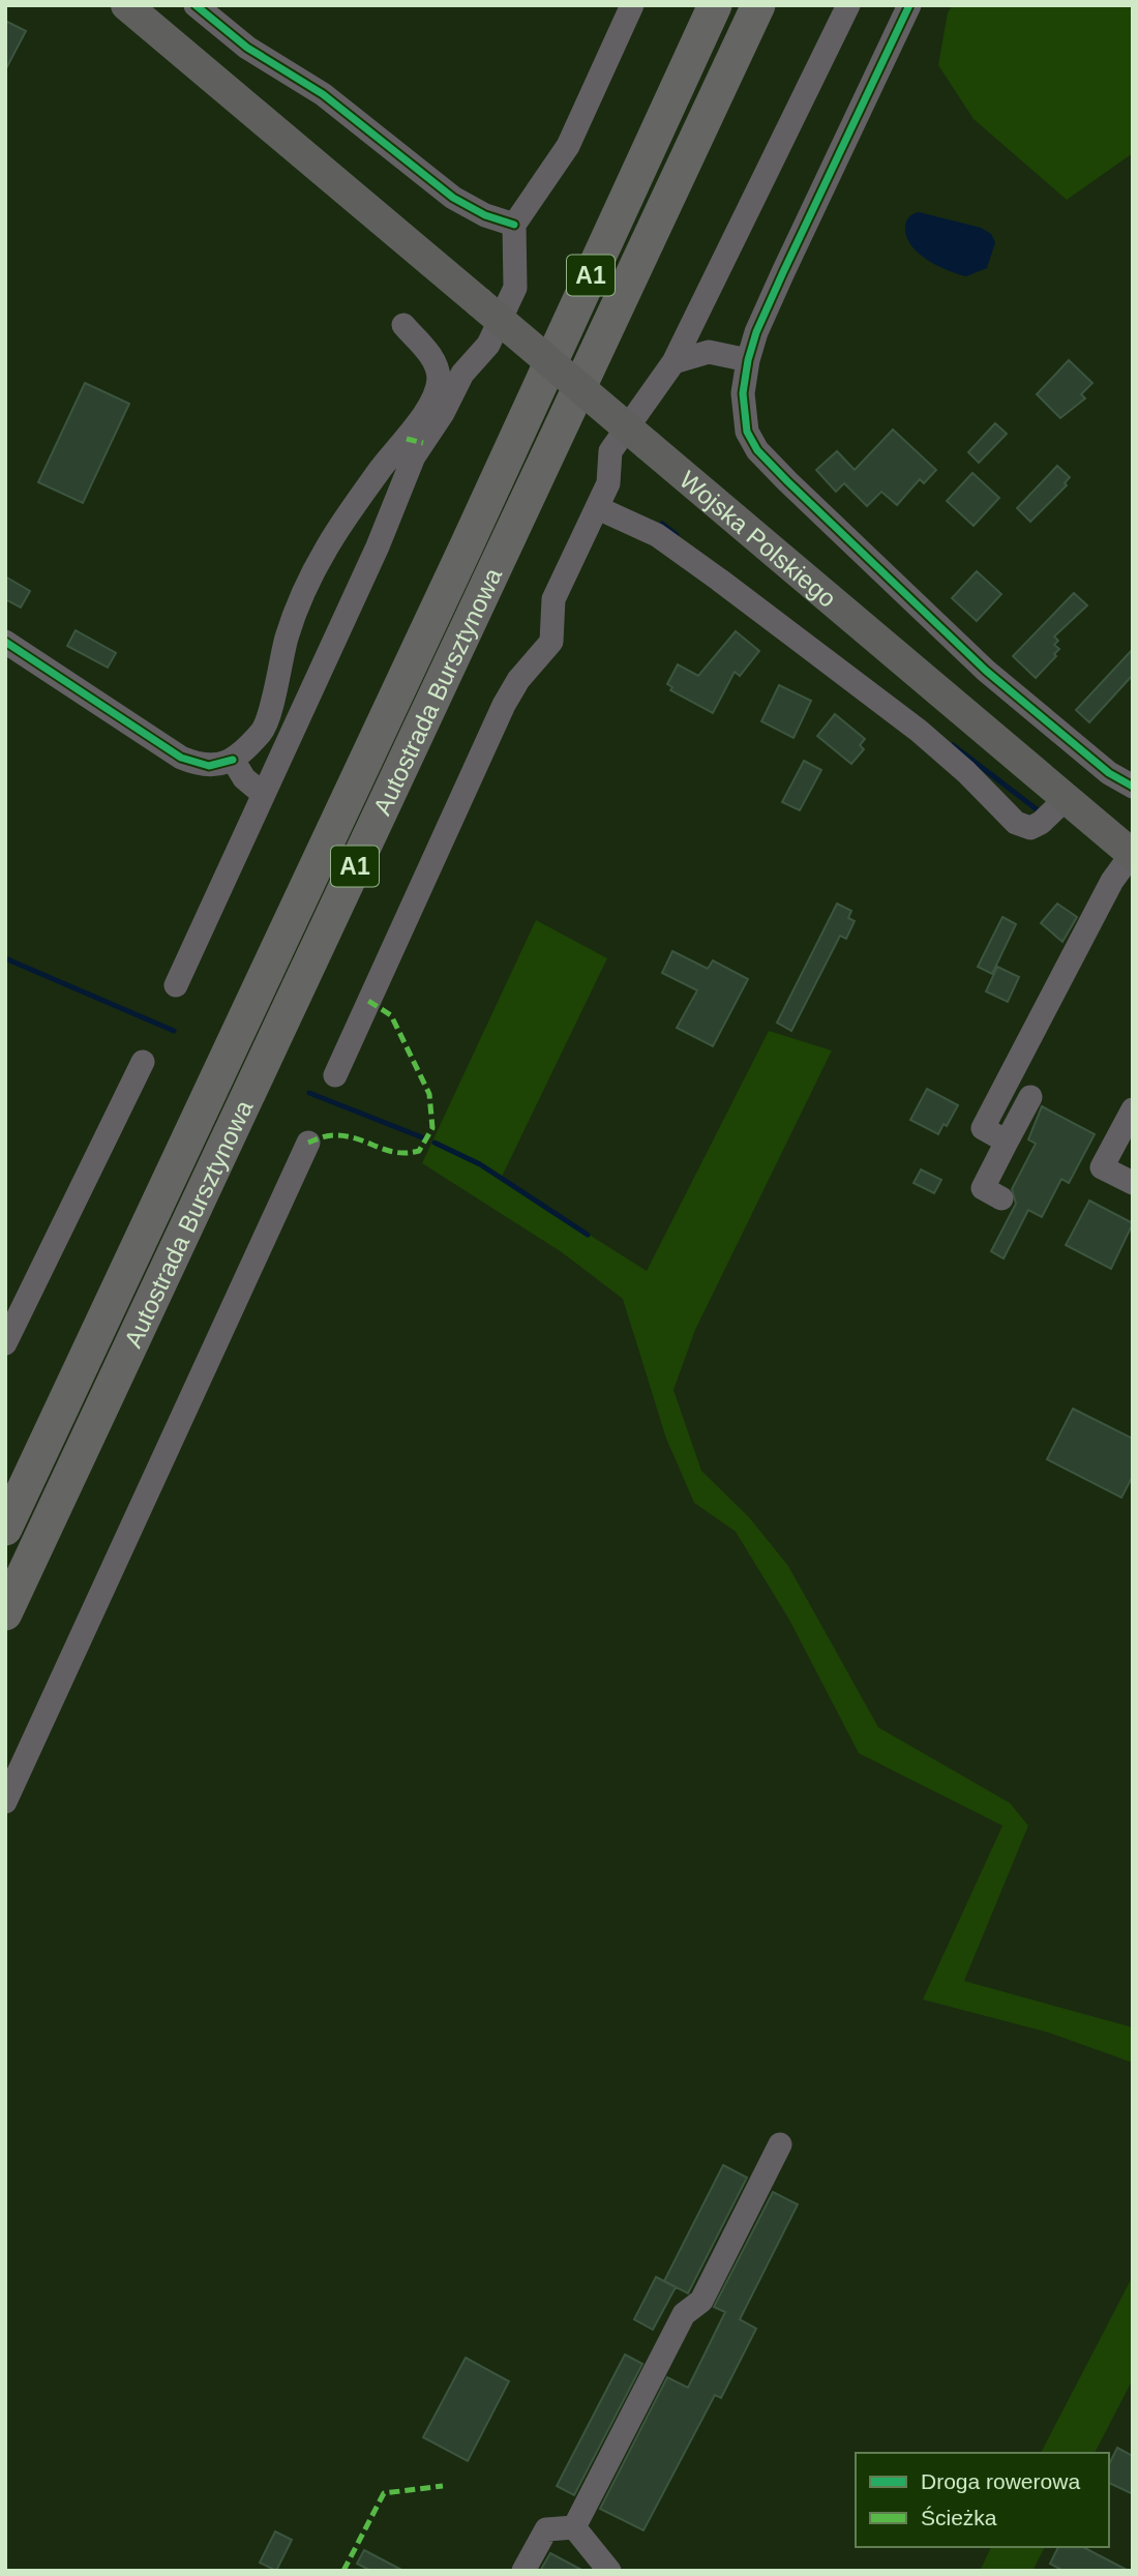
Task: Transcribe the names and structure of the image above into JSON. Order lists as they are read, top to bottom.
{
  "streets": {
    "highway": ["A1", "Autostrada Bursztynowa"],
    "main road": ["Wojska Polskiego"]
  },
  "legend": ["Droga rowerowa", "Ścieżka"]
}
